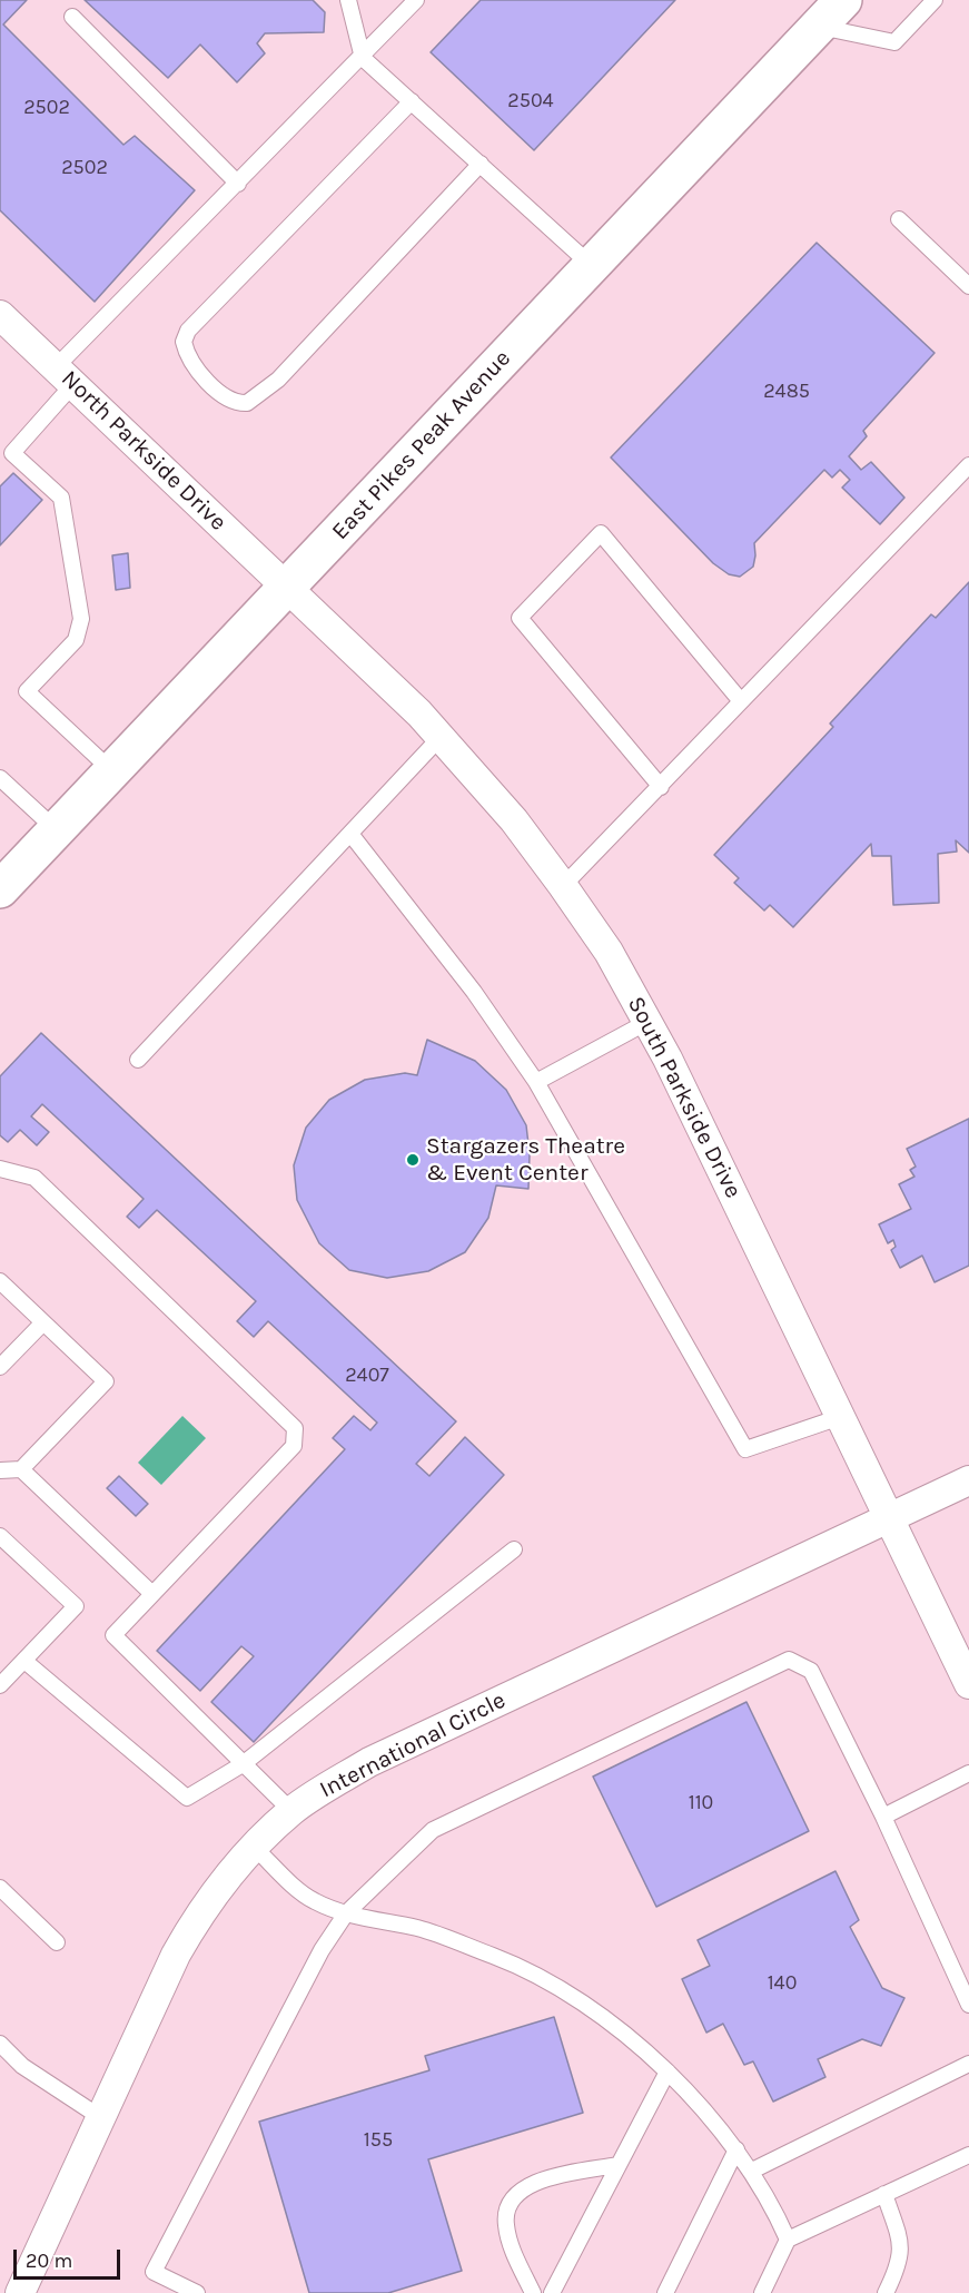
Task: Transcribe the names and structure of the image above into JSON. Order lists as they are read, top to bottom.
{
  "streets": {
    "main road": ["East Pikes Peak Avenue"],
    "street": ["North Parkside Drive", "South Parkside Drive", "International Circle"]
  },
  "crossings": [
    ["East Pikes Peak Avenue", "North Parkside Drive"],
    ["East Pikes Peak Avenue", "South Parkside Drive"],
    ["North Parkside Drive", "South Parkside Drive"],
    ["South Parkside Drive", "International Circle"]
  ],
  "places": ["Stargazers Theatre & Event Center"],
  "house_numbers": [
    "2504",
    "2502",
    "2502",
    "2485",
    "2407",
    "110",
    "140",
    "155"
  ],
  "scale_bar": "20 m"
}
